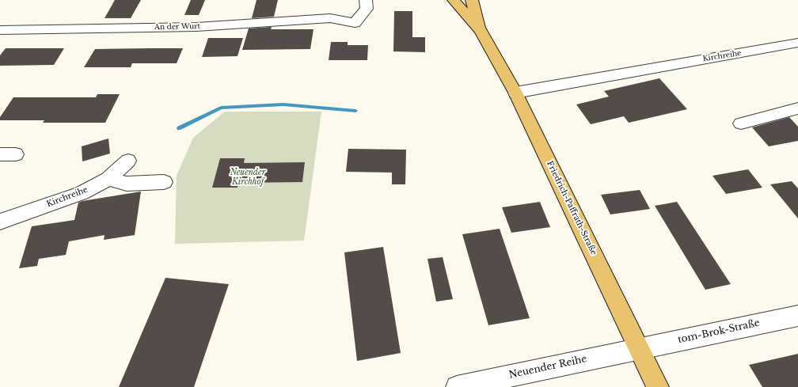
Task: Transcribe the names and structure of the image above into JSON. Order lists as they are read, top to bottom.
{
  "streets": {
    "main road": ["Friedrich-Paffrath-Straße"],
    "street": [
      "An der Wurt",
      "Kirchreihe",
      "tom-Brok-Straße",
      "Neuender Reihe"
    ]
  },
  "crossings": [
    ["Kirchreihe", "Friedrich-Paffrath-Straße"],
    ["Friedrich-Paffrath-Straße", "tom-Brok-Straße"],
    ["Friedrich-Paffrath-Straße", "Neuender Reihe"],
    ["tom-Brok-Straße", "Neuender Reihe"]
  ],
  "parks": ["Neuender Kirchhof"]
}
